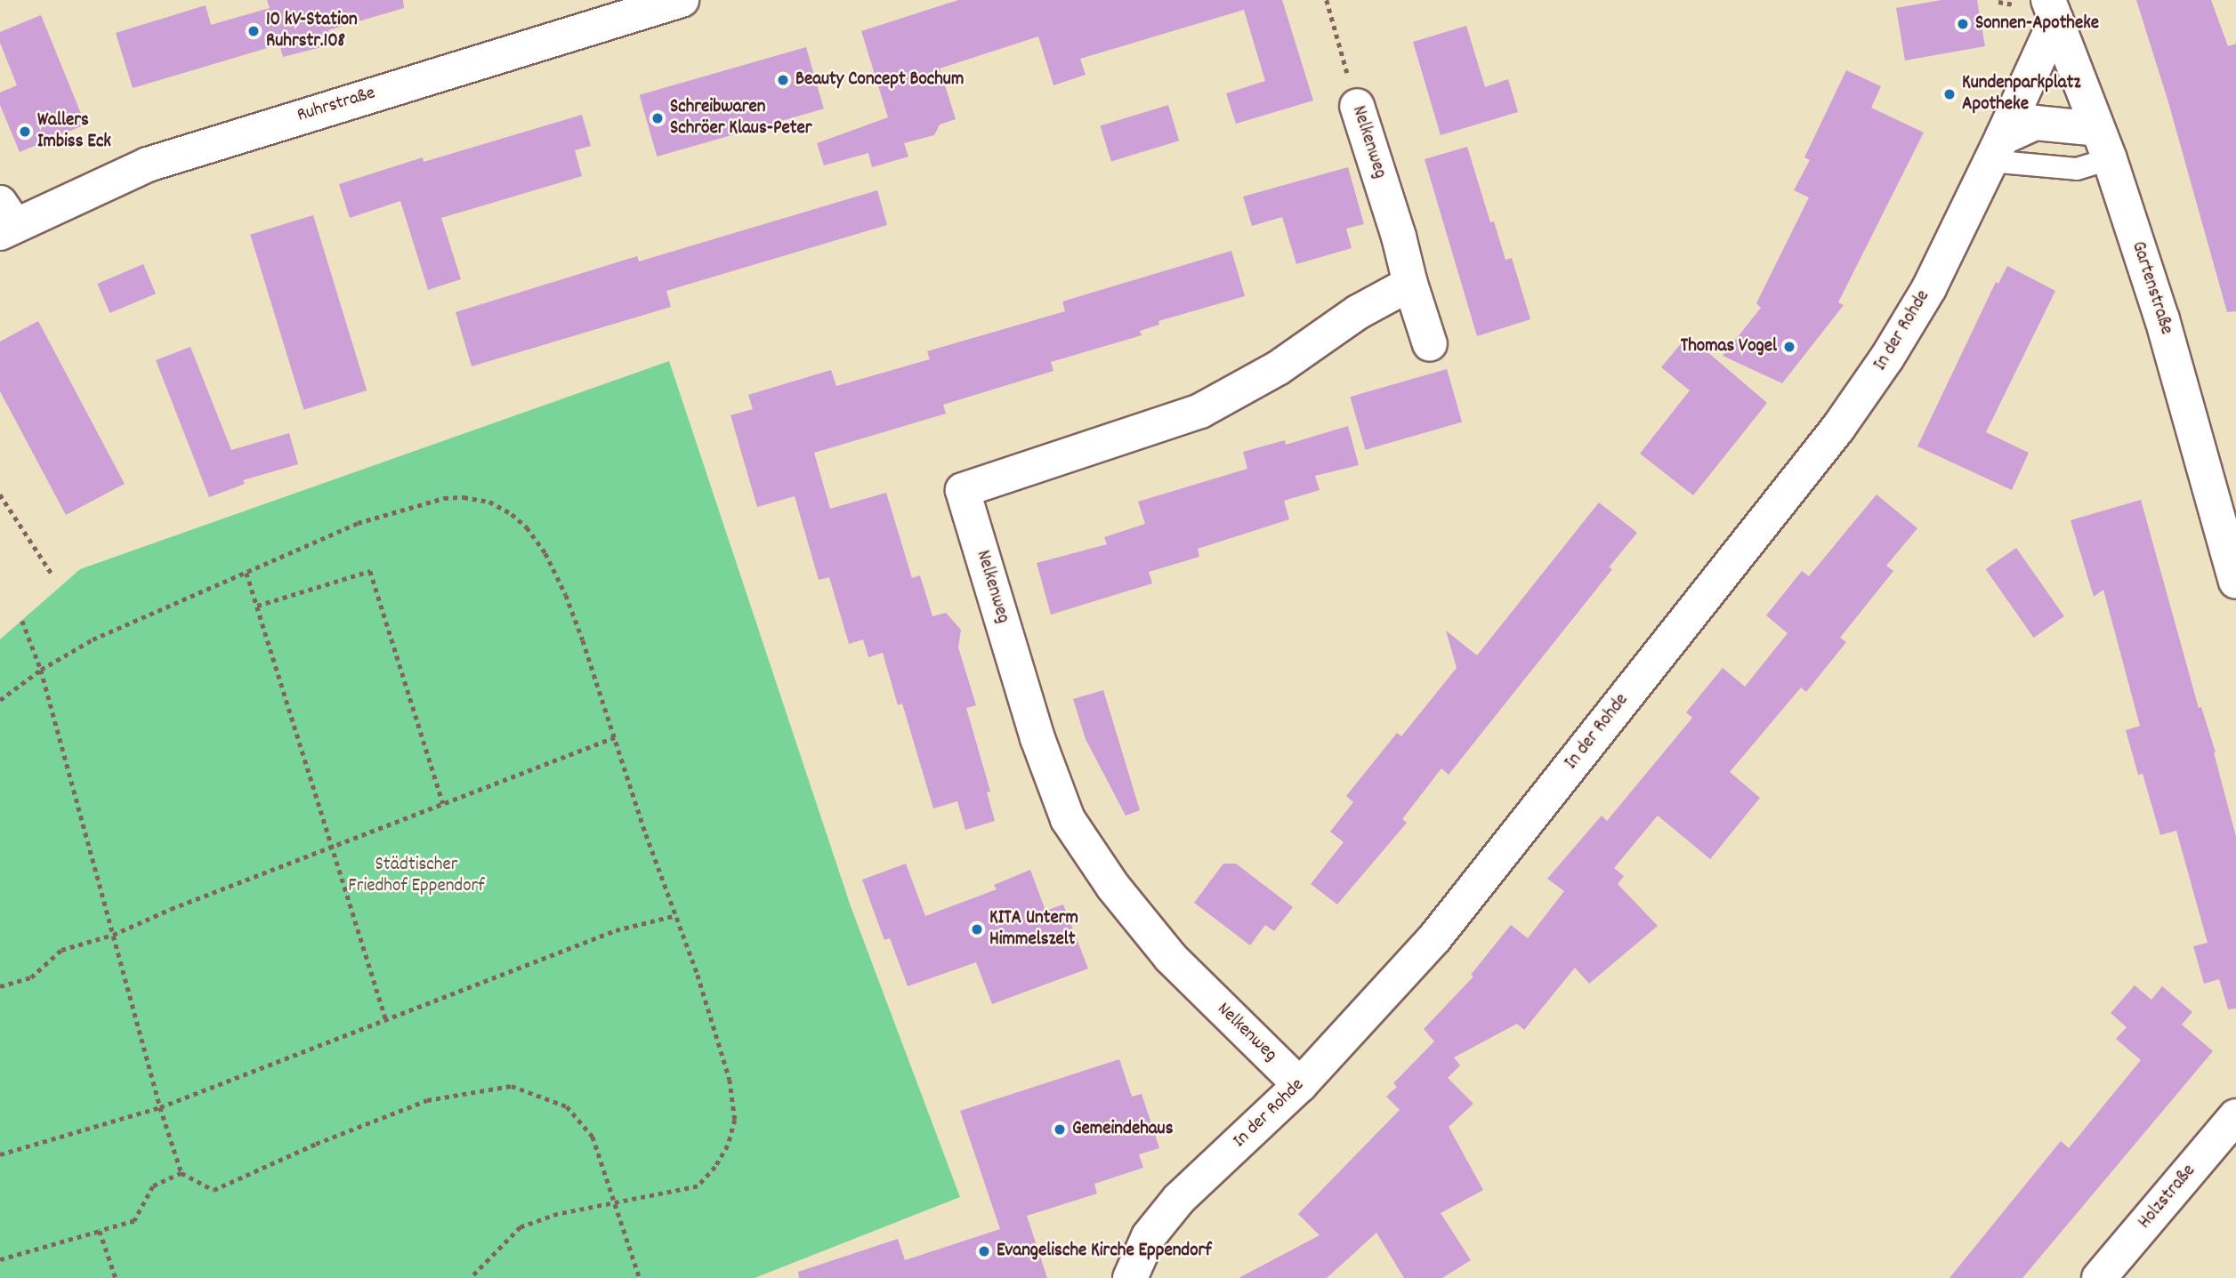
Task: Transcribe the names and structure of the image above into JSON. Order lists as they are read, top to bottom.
{
  "streets": {
    "street": [
      "Ruhrstraße",
      "Nelkenweg",
      "Gartenstraße",
      "In der Rohde",
      "Holzstraße"
    ]
  },
  "crossings": [
    ["Nelkenweg", "In der Rohde"],
    ["Gartenstraße", "In der Rohde"]
  ],
  "parks": ["Städtischer Friedhof Eppendorf"],
  "places": [
    "Sonnen-Apotheke",
    "10 kV-Station Ruhrstr.108",
    "Beauty Concept Bochum",
    "Kundenparkplatz Apotheke",
    "Schreibwaren Schröer Klaus-Peter",
    "Wallers Imbiss Eck",
    "Thomas Vogel",
    "KITA Unterm Himmelszelt",
    "Gemeindehaus",
    "Evangelische Kirche Eppendorf"
  ]
}
